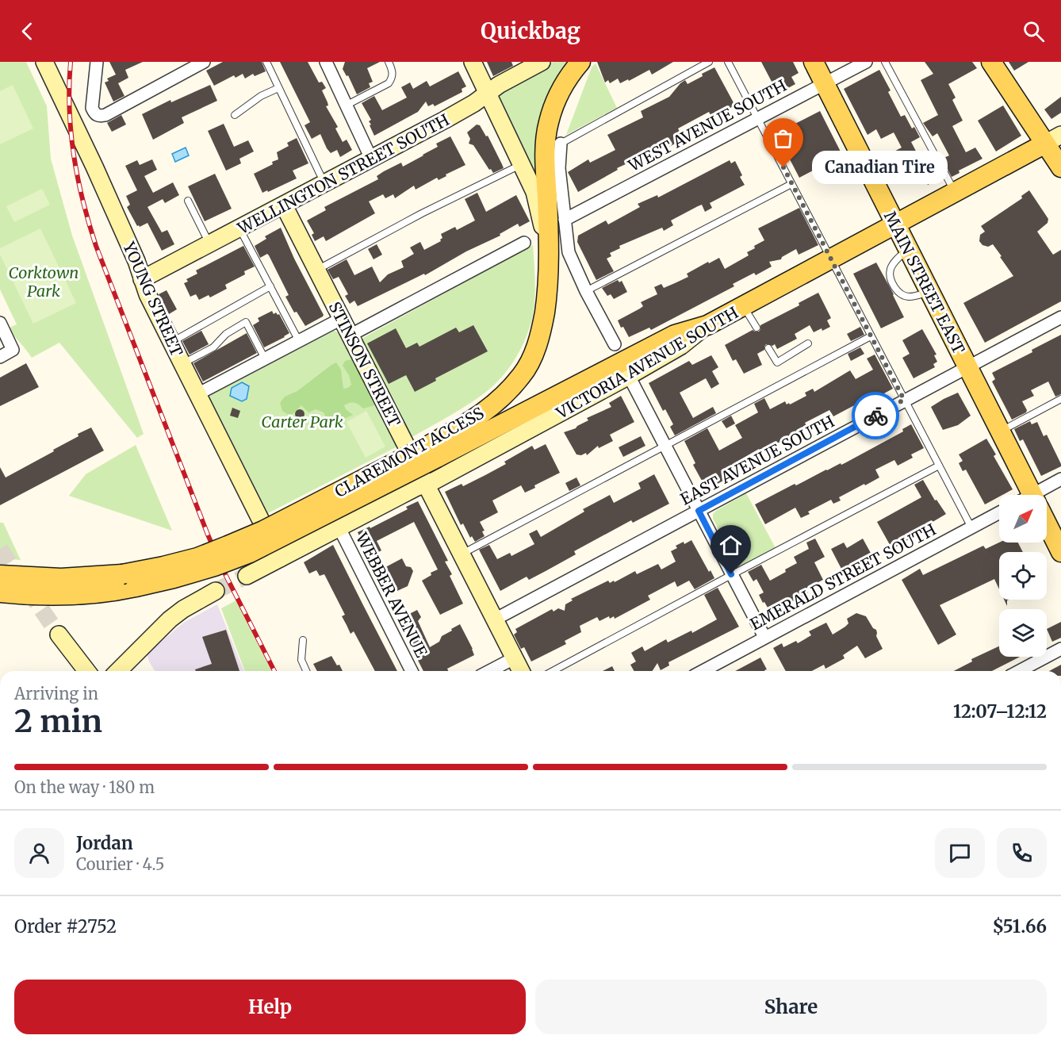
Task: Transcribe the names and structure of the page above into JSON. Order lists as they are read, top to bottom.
{
  "streets": {
    "main road": ["MAIN STREET EAST", "VICTORIA AVENUE SOUTH", "CLAREMONT ACCESS"],
    "street": [
      "WEST AVENUE SOUTH",
      "WELLINGTON STREET SOUTH",
      "YOUNG STREET",
      "STINSON STREET",
      "EAST AVENUE SOUTH",
      "EMERALD STREET SOUTH",
      "WEBBER AVENUE"
    ]
  },
  "crossings": [
    ["WEST AVENUE SOUTH", "MAIN STREET EAST"],
    ["WELLINGTON STREET SOUTH", "YOUNG STREET"],
    ["WELLINGTON STREET SOUTH", "STINSON STREET"],
    ["MAIN STREET EAST", "VICTORIA AVENUE SOUTH"],
    ["MAIN STREET EAST", "EAST AVENUE SOUTH"],
    ["YOUNG STREET", "VICTORIA AVENUE SOUTH"],
    ["VICTORIA AVENUE SOUTH", "STINSON STREET"],
    ["VICTORIA AVENUE SOUTH", "CLAREMONT ACCESS"],
    ["VICTORIA AVENUE SOUTH", "WEBBER AVENUE"],
    ["STINSON STREET", "EAST AVENUE SOUTH"]
  ],
  "parks": ["Corktown Park", "Carter Park"],
  "places": ["Canadian Tire"],
  "north": "top right",
  "page": {
    "header": "Quickbag",
    "bubble": "Canadian Tire",
    "heading": ["2 min", "Arriving in", "12:07–12:12"],
    "panel": [
      "Jordan",
      "Courier · 4.5",
      "Order #2752",
      "$51.66"
    ],
    "bar": "On the way · 180 m",
    "buttons": ["Help", "Share"]
  }
}
